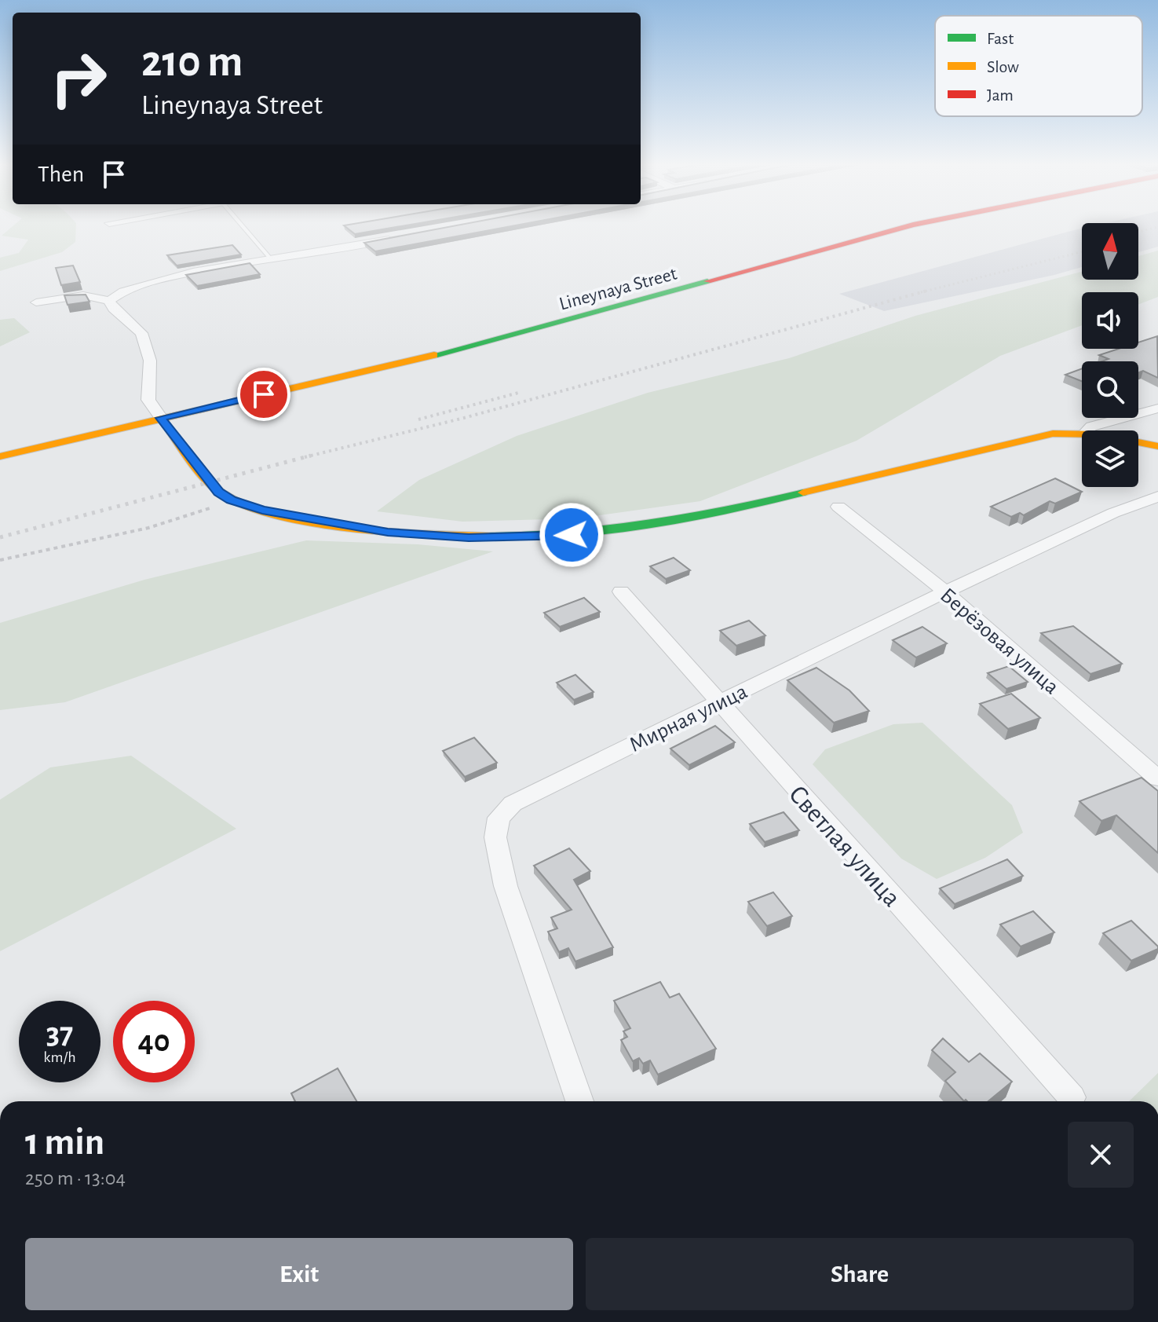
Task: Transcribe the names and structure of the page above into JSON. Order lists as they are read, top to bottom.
{
  "streets": {
    "main road": ["Lineynaya Street"],
    "street": ["Берёзовая улица", "Мирная улица", "Светлая улица"]
  },
  "crossings": [
    ["Берёзовая улица", "Мирная улица"],
    ["Мирная улица", "Светлая улица"]
  ],
  "legend": ["Fast", "Slow", "Jam"],
  "north": "top",
  "page": {
    "turn": ["210 m", "Lineynaya Street"],
    "then": "Then",
    "speed": "37 km/h",
    "limit": "40",
    "heading": ["1 min", "250 m · 13:04"],
    "buttons": ["Exit", "Share"]
  }
}
